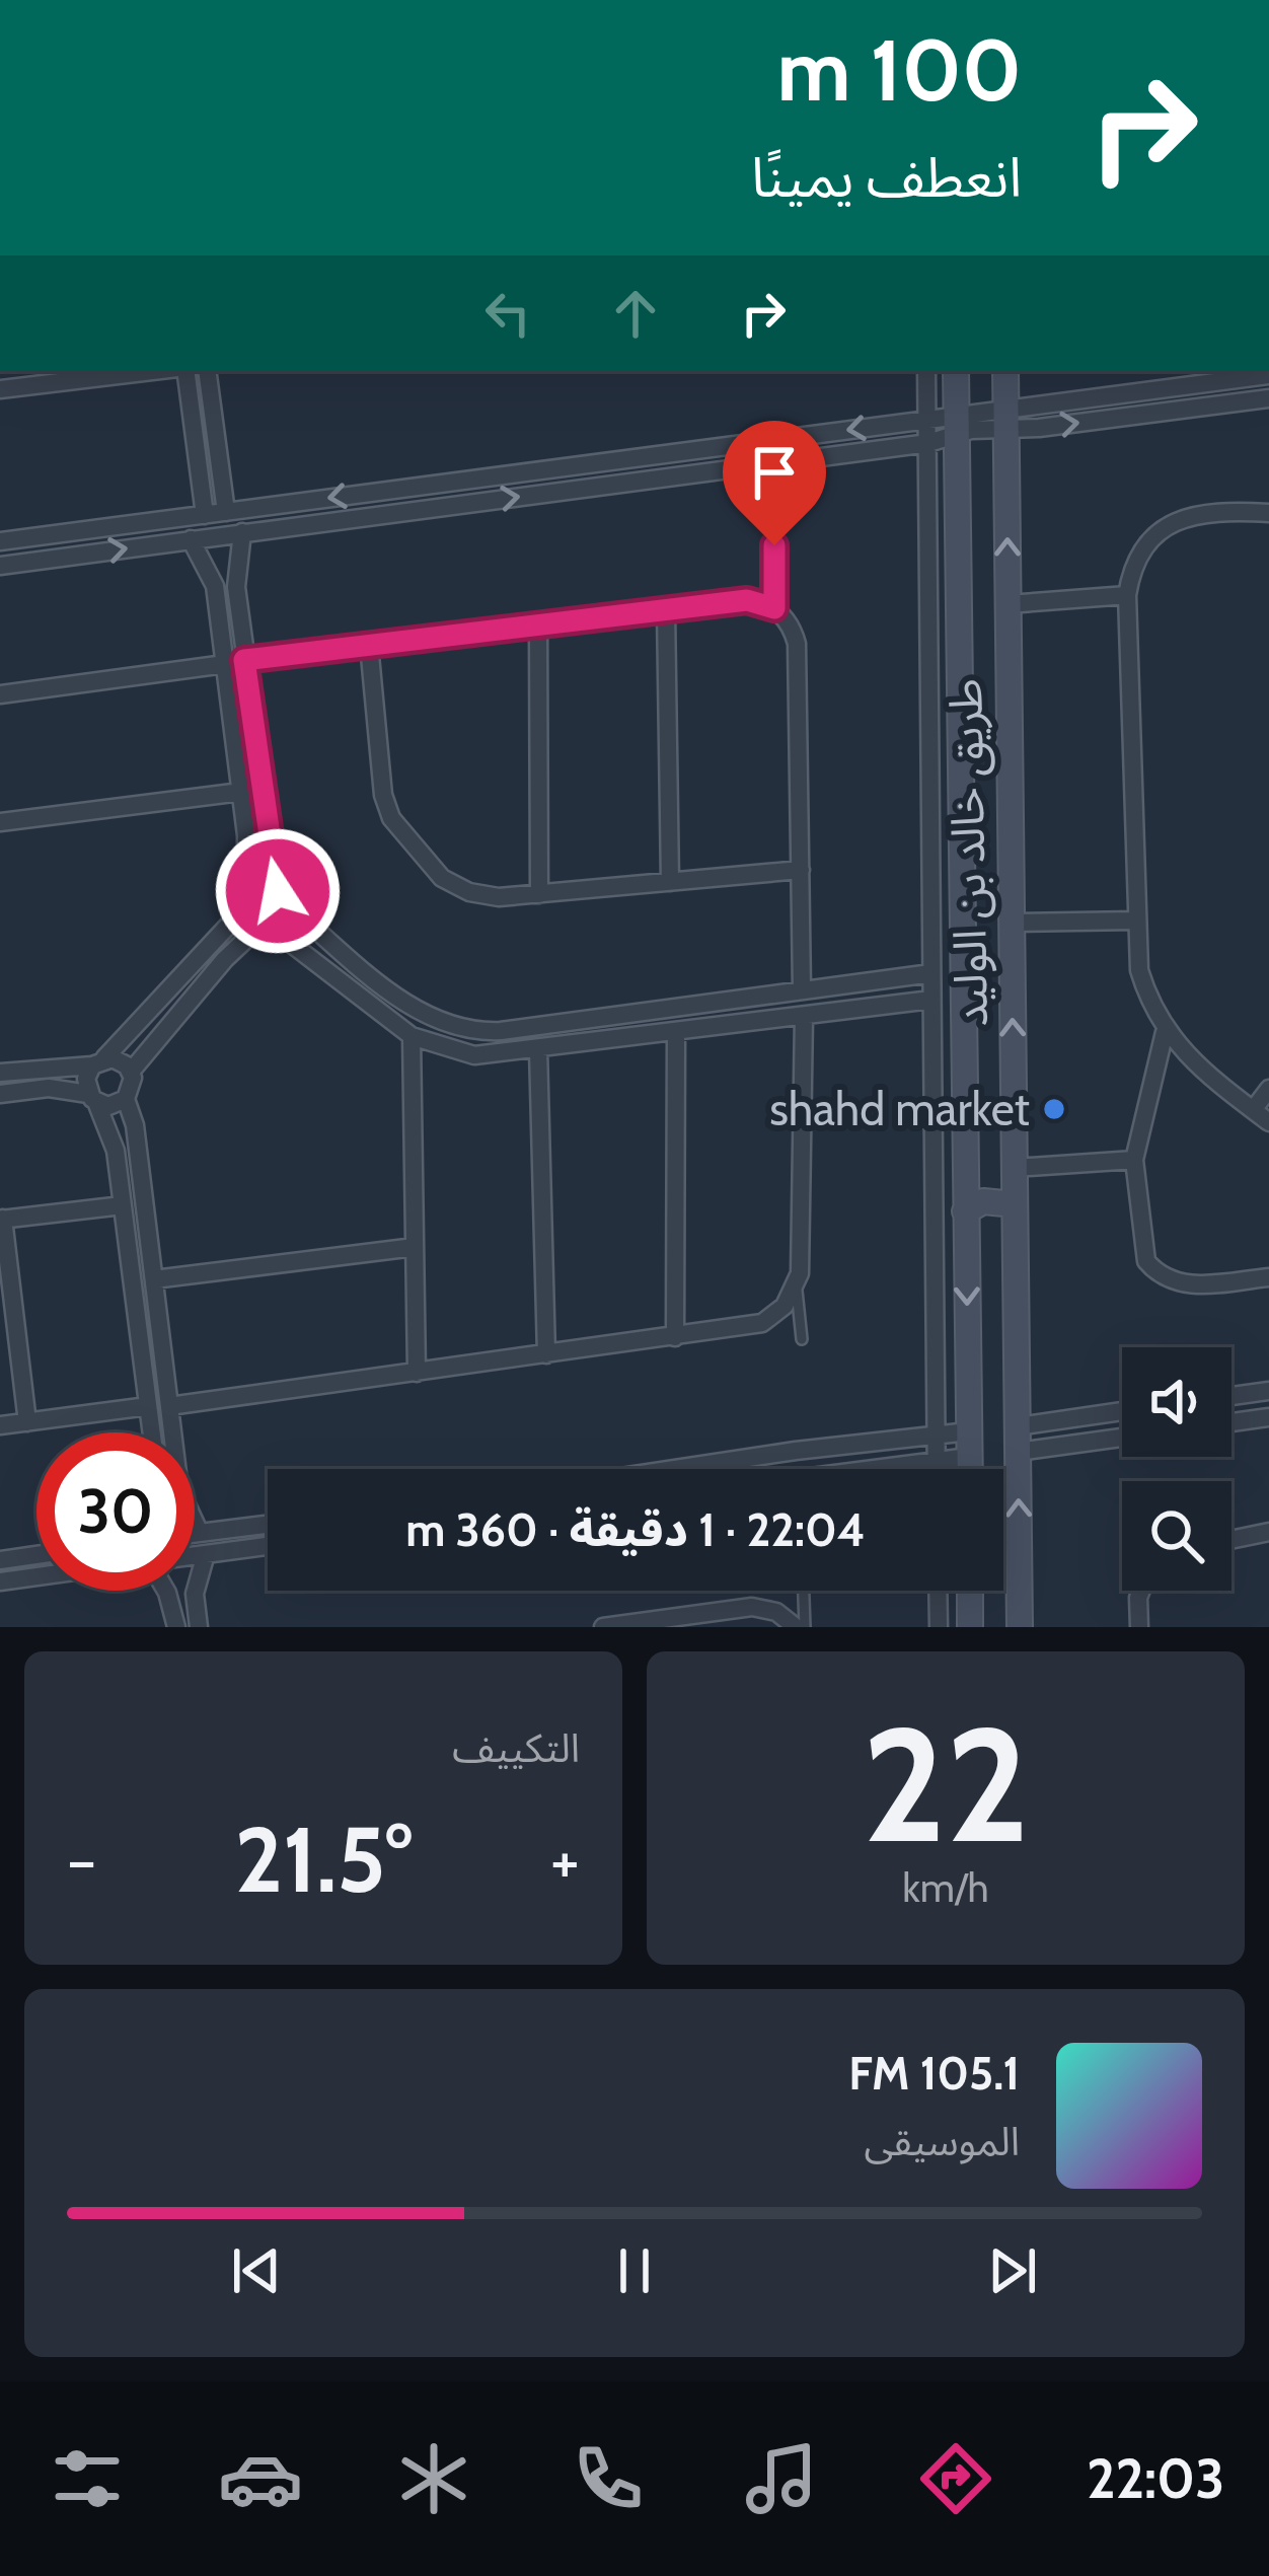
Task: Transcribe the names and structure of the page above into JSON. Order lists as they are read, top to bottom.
{
  "streets": {
    "street": ["طريق خالد بن الوليد"]
  },
  "places": ["shahd market"],
  "page": {
    "turn": ["100 m", "انعطف يمينًا"],
    "limit": "30",
    "trip": "22:04 · 1 دقيقة · 360 m",
    "tile": [
      ["22", "km/h"],
      "التكييف"
    ],
    "heat": ["−", "21.5°", "+"],
    "song": ["105.1 FM", "الموسيقى"],
    "tabs": "22:03"
  }
}
